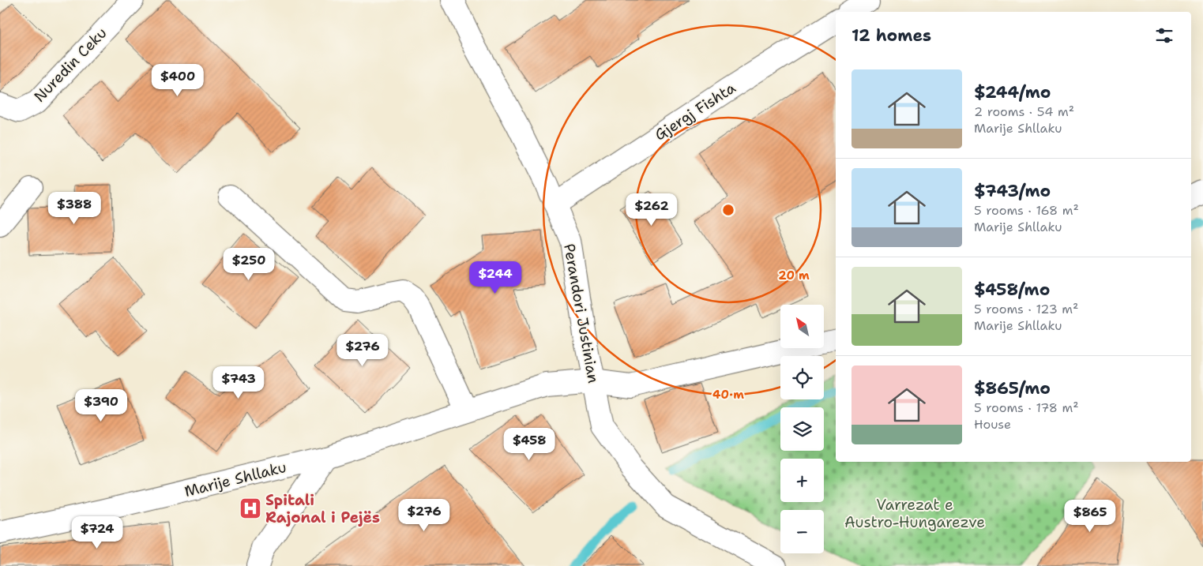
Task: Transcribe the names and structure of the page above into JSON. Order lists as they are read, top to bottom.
{
  "streets": {
    "street": [
      "Nuredin Ceku",
      "Gjergj Fishta",
      "Perandori Justinian",
      "Marije Shllaku"
    ]
  },
  "crossings": [
    ["Gjergj Fishta", "Perandori Justinian"],
    ["Perandori Justinian", "Marije Shllaku"]
  ],
  "parks": ["Varrezat e Austro-Hungarezve"],
  "places": {
    "hospital": ["Spitali Rajonal i Pejës"]
  },
  "north": "top left",
  "page": {
    "heading": "12 homes",
    "list": [
      {
        "name": "$244/mo",
        "note": "2 rooms · 54 m² · Marije Shllaku"
      },
      {
        "name": "$743/mo",
        "note": "5 rooms · 168 m² · Marije Shllaku"
      },
      {
        "name": "$458/mo",
        "note": "5 rooms · 123 m² · Marije Shllaku"
      },
      {
        "name": "$865/mo",
        "note": "5 rooms · 178 m² · House"
      }
    ],
    "price": [
      "$400",
      "$388",
      "$262",
      "$250",
      "$244",
      "$276",
      "$743",
      "$390",
      "$458",
      "$276",
      "$865",
      "$724"
    ],
    "map_buttons": ["+", "−"]
  },
  "rings": ["20 m", "40 m"]
}
